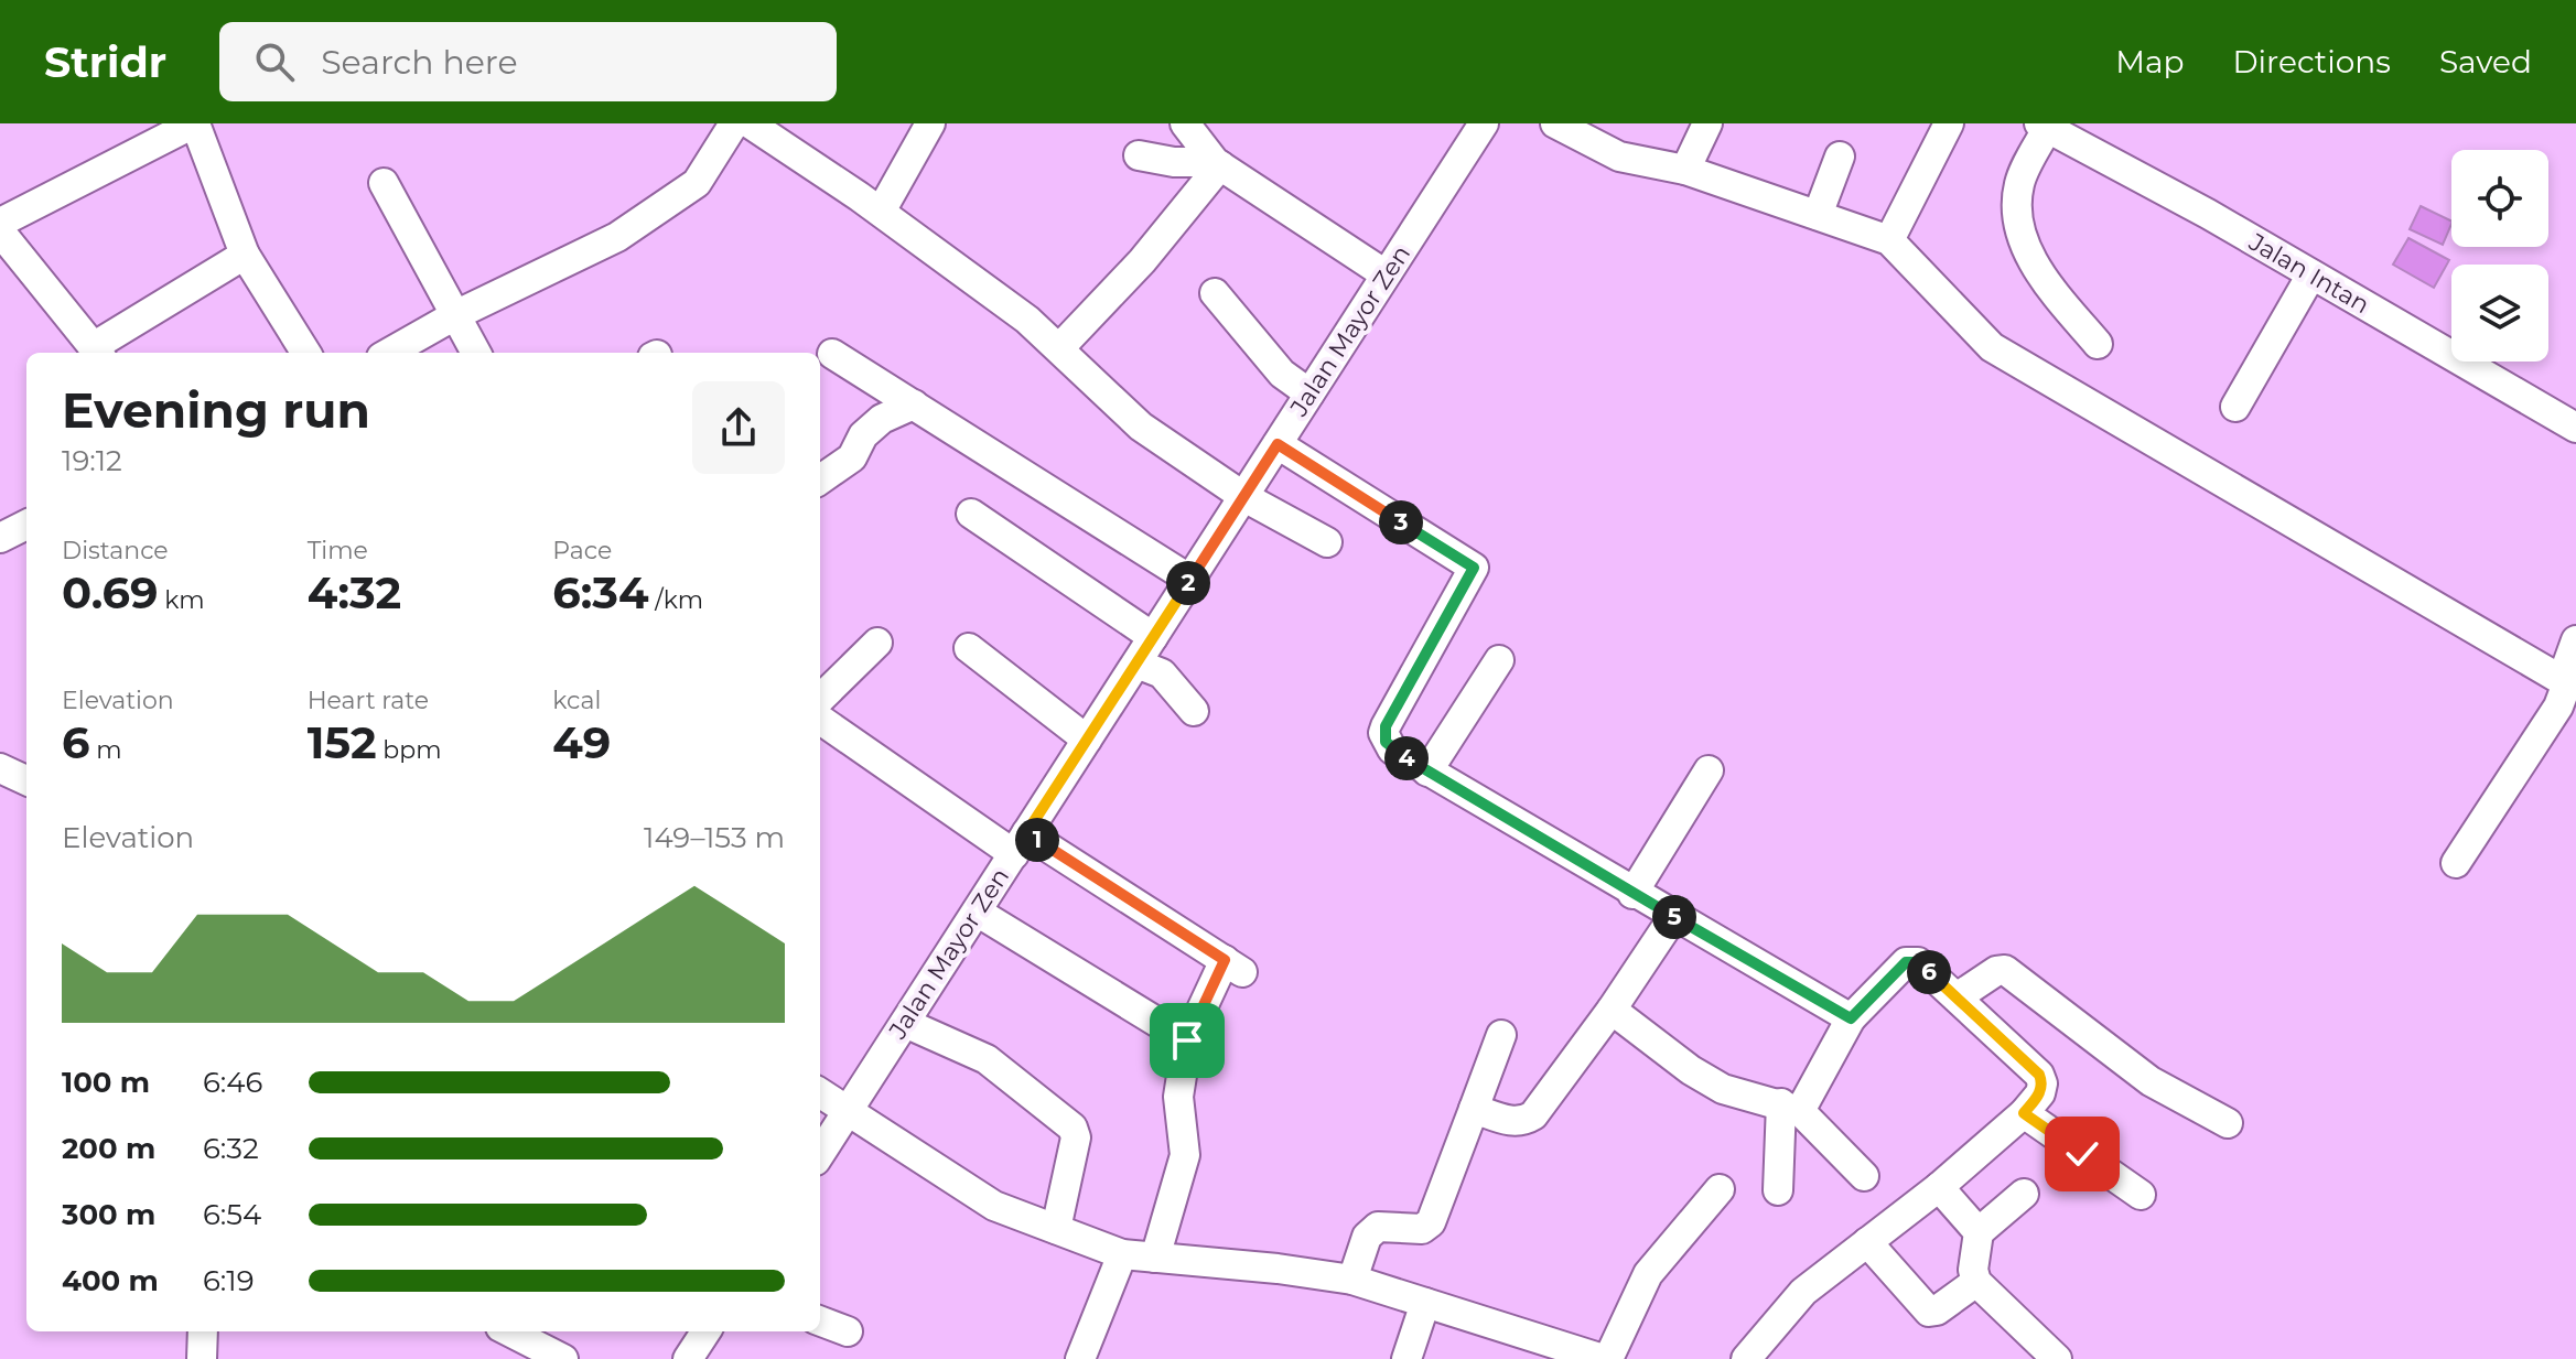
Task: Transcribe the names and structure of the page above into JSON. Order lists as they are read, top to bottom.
{
  "streets": {
    "street": ["Jalan Intan", "Jalan Mayor Zen"]
  },
  "page": {
    "header": "Stridr",
    "search": "Search here",
    "nav": ["Map", "Directions", "Saved"],
    "heading": ["Evening run", "19:12"],
    "pins": [
      "3",
      "2",
      "4",
      "1",
      "5",
      "6"
    ],
    "stats": [
      ["Distance", "0.69 km"],
      ["Time", "4:32"],
      ["Pace", "6:34 /km"],
      ["Elevation", "6 m"],
      ["Heart rate", "152 bpm"],
      ["kcal", "49"]
    ],
    "chart": ["Elevation", "149–153 m"],
    "list": [
      {
        "name": "100 m",
        "note": "6:46"
      },
      {
        "name": "200 m",
        "note": "6:32"
      },
      {
        "name": "300 m",
        "note": "6:54"
      },
      {
        "name": "400 m",
        "note": "6:19"
      }
    ]
  }
}
